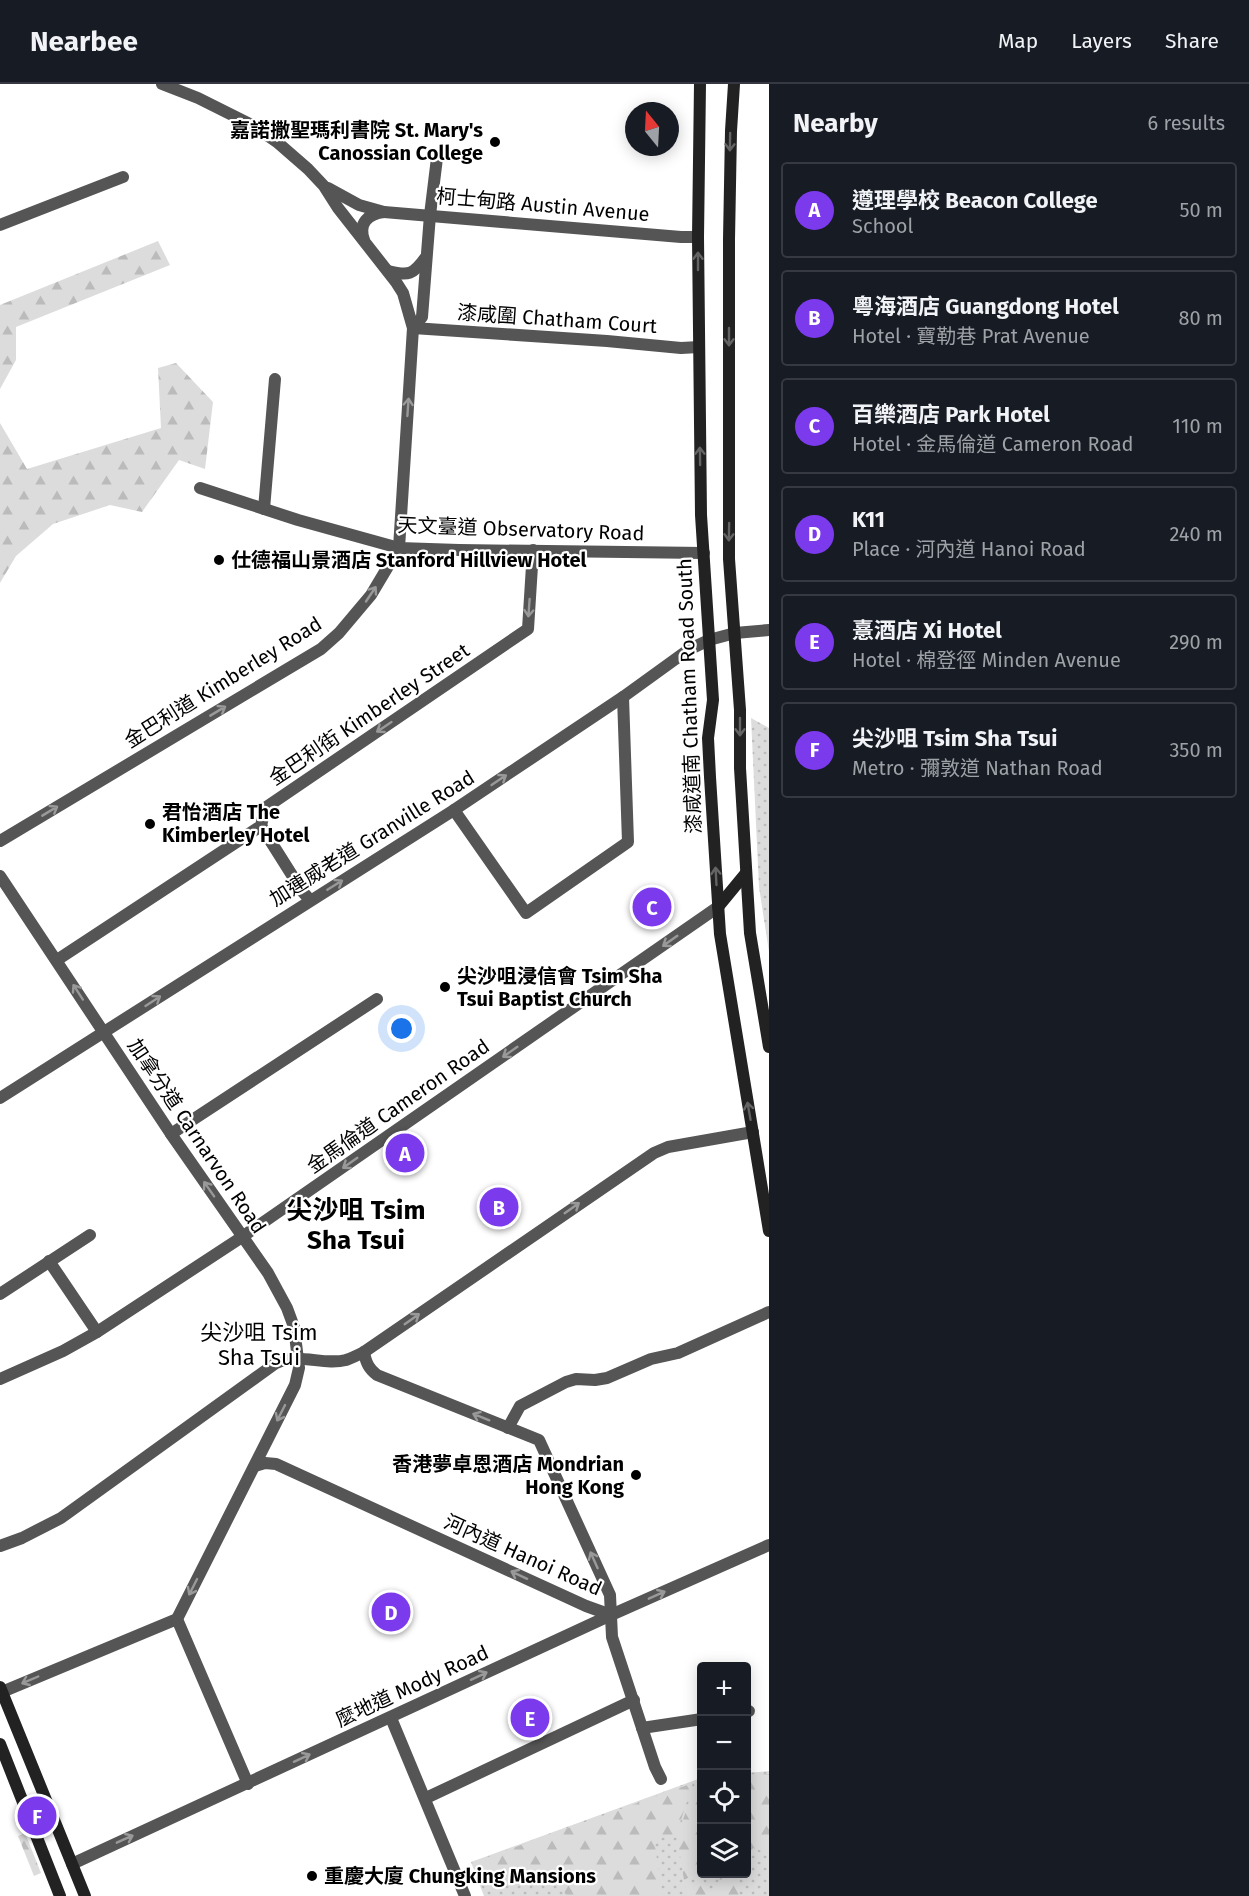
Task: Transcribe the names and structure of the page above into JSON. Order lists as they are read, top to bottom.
{
  "streets": {
    "main road": ["漆咸道南 Chatham Road South"],
    "street": [
      "柯士甸路 Austin Avenue",
      "漆咸圍 Chatham Court",
      "天文臺道 Observatory Road",
      "金巴利道 Kimberley Road",
      "金巴利街 Kimberley Street",
      "加連威老道 Granville Road",
      "金馬倫道 Cameron Road",
      "加拿分道 Carnarvon Road",
      "河內道 Hanoi Road",
      "麼地道 Mody Road"
    ]
  },
  "crossings": [
    ["柯士甸路 Austin Avenue", "漆咸圍 Chatham Court"],
    ["柯士甸路 Austin Avenue", "金巴利道 Kimberley Road"],
    ["柯士甸路 Austin Avenue", "漆咸道南 Chatham Road South"],
    ["漆咸圍 Chatham Court", "金巴利道 Kimberley Road"],
    ["漆咸圍 Chatham Court", "漆咸道南 Chatham Road South"],
    ["天文臺道 Observatory Road", "金巴利道 Kimberley Road"],
    ["天文臺道 Observatory Road", "漆咸道南 Chatham Road South"],
    ["天文臺道 Observatory Road", "金巴利街 Kimberley Street"],
    ["漆咸道南 Chatham Road South", "加連威老道 Granville Road"],
    ["漆咸道南 Chatham Road South", "金馬倫道 Cameron Road"],
    ["金巴利街 Kimberley Street", "加拿分道 Carnarvon Road"],
    ["加連威老道 Granville Road", "加拿分道 Carnarvon Road"],
    ["金馬倫道 Cameron Road", "加拿分道 Carnarvon Road"],
    ["加拿分道 Carnarvon Road", "河內道 Hanoi Road"],
    ["河內道 Hanoi Road", "麼地道 Mody Road"]
  ],
  "one_way": [
    "金巴利道 Kimberley Road",
    "金巴利街 Kimberley Street",
    "加連威老道 Granville Road",
    "金馬倫道 Cameron Road",
    "河內道 Hanoi Road",
    "麼地道 Mody Road"
  ],
  "districts": ["尖沙咀 Tsim Sha Tsui", "尖沙咀 Tsim Sha Tsui"],
  "places": [
    "嘉諾撒聖瑪利書院 St. Mary's Canossian College",
    "仕德福山景酒店 Stanford Hillview Hotel",
    "君怡酒店 The Kimberley Hotel",
    "尖沙咀浸信會 Tsim Sha Tsui Baptist Church",
    "香港夢卓恩酒店 Mondrian Hong Kong",
    "重慶大廈 Chungking Mansions"
  ],
  "north": "top",
  "page": {
    "header": "Nearbee",
    "nav": ["Map", "Layers", "Share"],
    "heading": ["Nearby", "6 results"],
    "list": [
      {
        "mark": "A",
        "name": "遵理學校 Beacon College",
        "note": "School",
        "value": "50 m"
      },
      {
        "mark": "B",
        "name": "粵海酒店 Guangdong Hotel",
        "note": "Hotel · 寶勒巷 Prat Avenue",
        "value": "80 m"
      },
      {
        "mark": "C",
        "name": "百樂酒店 Park Hotel",
        "note": "Hotel · 金馬倫道 Cameron Road",
        "value": "110 m"
      },
      {
        "mark": "D",
        "name": "K11",
        "note": "Place · 河內道 Hanoi Road",
        "value": "240 m"
      },
      {
        "mark": "E",
        "name": "憙酒店 Xi Hotel",
        "note": "Hotel · 棉登徑 Minden Avenue",
        "value": "290 m"
      },
      {
        "mark": "F",
        "name": "尖沙咀 Tsim Sha Tsui",
        "note": "Metro · 彌敦道 Nathan Road",
        "value": "350 m"
      }
    ],
    "pins": [
      "C",
      "A",
      "B",
      "D",
      "E",
      "F"
    ],
    "map_buttons": ["+", "−"]
  }
}
